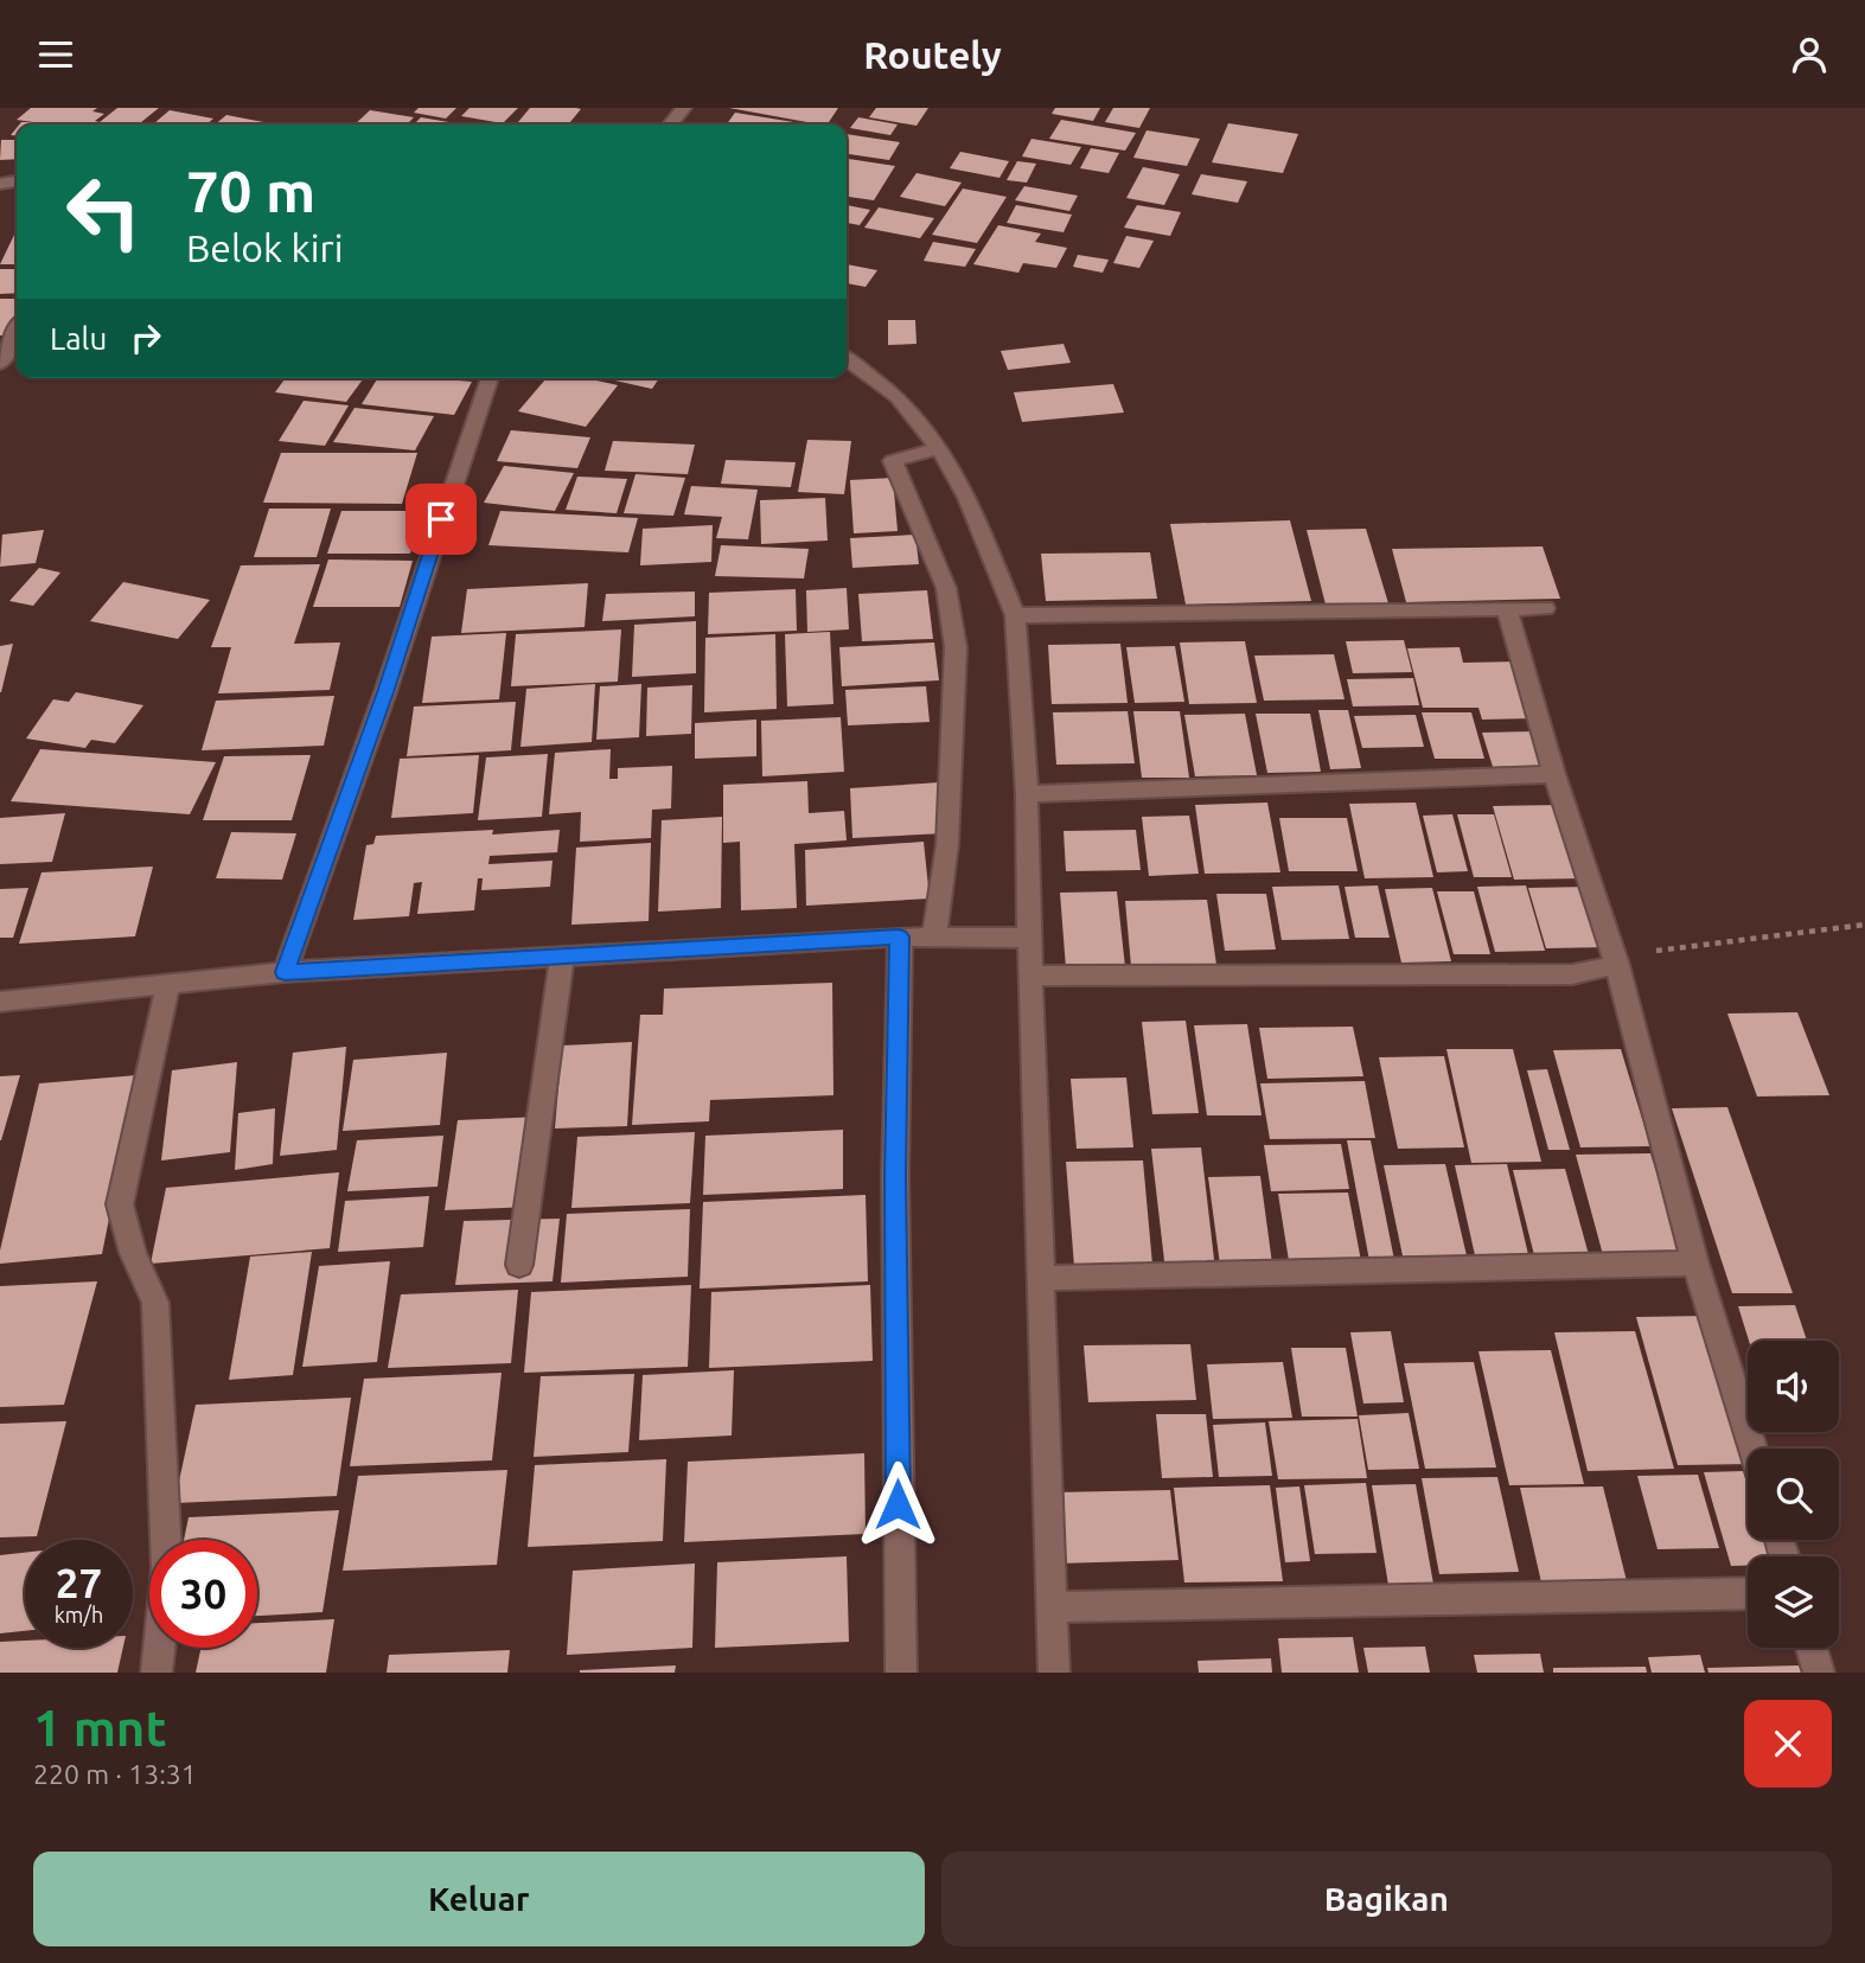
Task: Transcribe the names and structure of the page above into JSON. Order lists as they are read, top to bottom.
{
  "page": {
    "header": "Routely",
    "turn": ["70 m", "Belok kiri"],
    "then": "Lalu",
    "speed": "27 km/h",
    "limit": "30",
    "heading": ["1 mnt", "220 m · 13:31"],
    "buttons": ["Keluar", "Bagikan"]
  }
}
